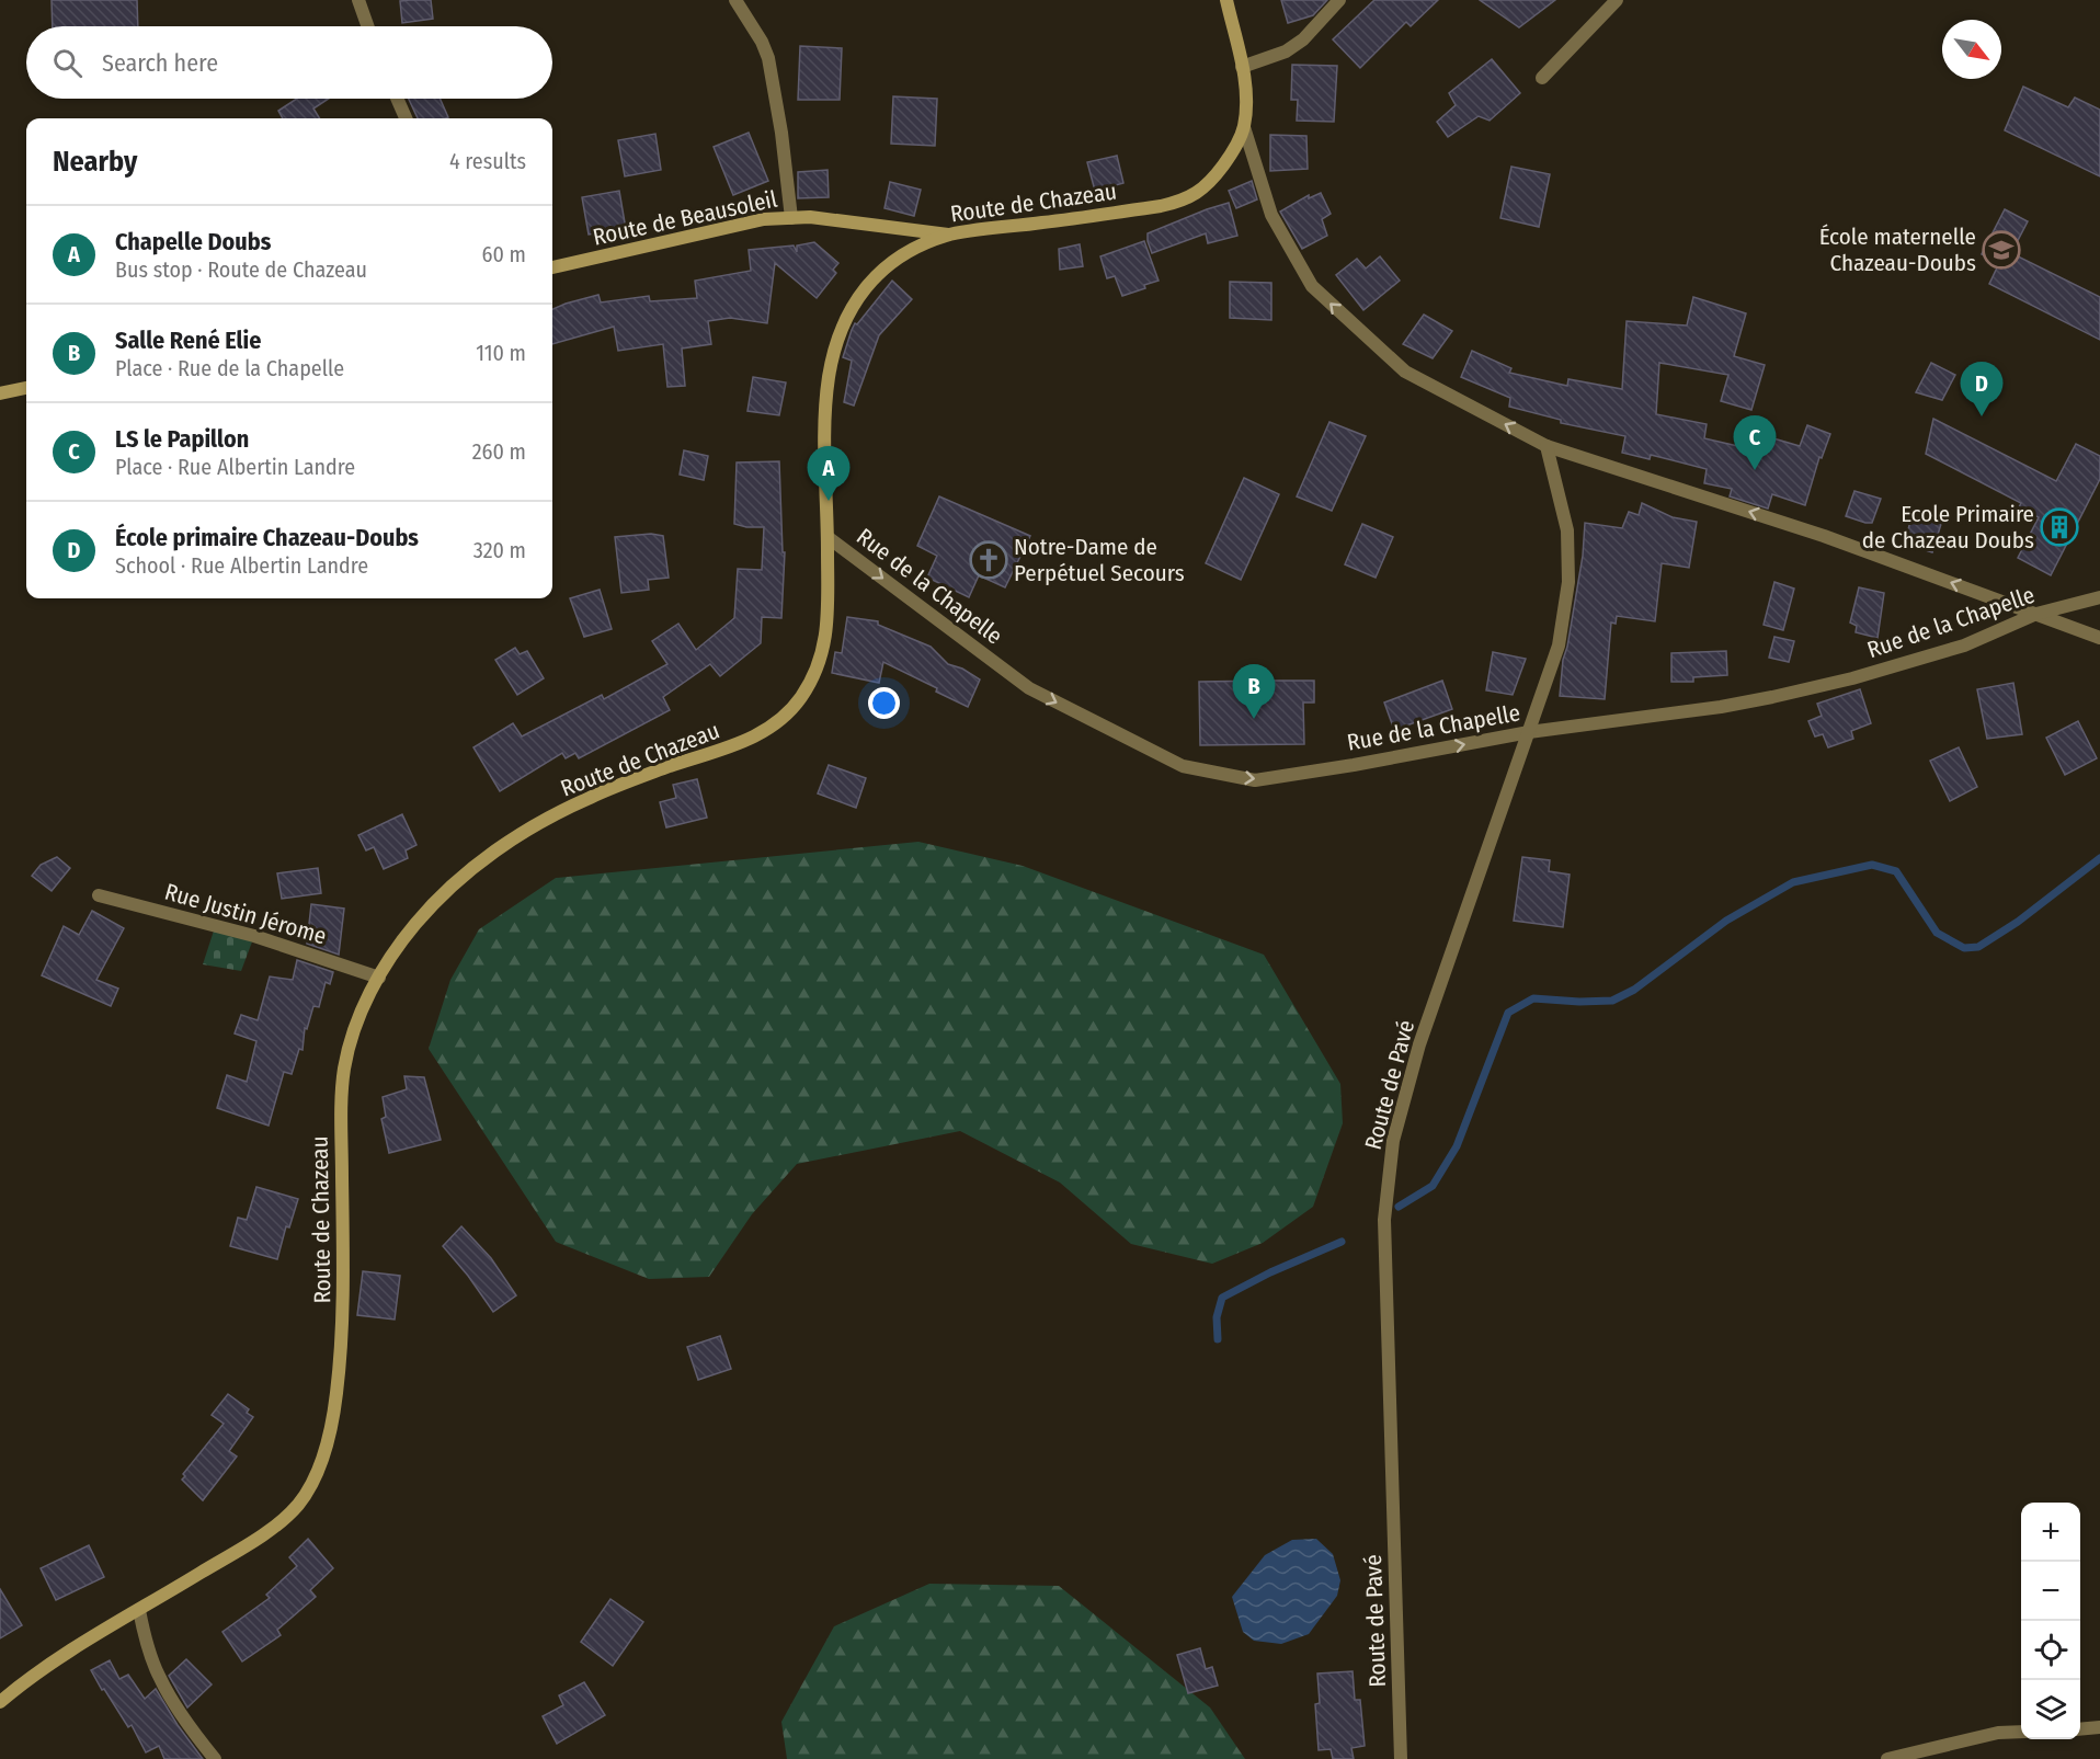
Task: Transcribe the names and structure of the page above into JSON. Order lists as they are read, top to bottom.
{
  "streets": {
    "main road": ["Route de Chazeau", "Route de Beausoleil"],
    "street": ["Rue de la Chapelle", "Rue Justin Jérome", "Route de Pavé"]
  },
  "crossings": [
    ["Route de Chazeau", "Route de Beausoleil"],
    ["Route de Chazeau", "Rue de la Chapelle"],
    ["Route de Chazeau", "Rue Justin Jérome"],
    ["Rue de la Chapelle", "Route de Pavé"]
  ],
  "one_way": ["Rue de la Chapelle"],
  "places": {
    "school or university": ["École maternelle Chazeau-Doubs"],
    "building": ["Ecole Primaire de Chazeau Doubs"],
    "church": ["Notre-Dame de Perpétuel Secours"]
  },
  "north": "bottom right",
  "page": {
    "search": "Search here",
    "heading": ["Nearby", "4 results"],
    "list": [
      {
        "mark": "A",
        "name": "Chapelle Doubs",
        "note": "Bus stop · Route de Chazeau",
        "value": "60 m"
      },
      {
        "mark": "B",
        "name": "Salle René Elie",
        "note": "Place · Rue de la Chapelle",
        "value": "110 m"
      },
      {
        "mark": "C",
        "name": "LS le Papillon",
        "note": "Place · Rue Albertin Landre",
        "value": "260 m"
      },
      {
        "mark": "D",
        "name": "École primaire Chazeau-Doubs",
        "note": "School · Rue Albertin Landre",
        "value": "320 m"
      }
    ],
    "pins": [
      "D",
      "C",
      "A",
      "B"
    ],
    "map_buttons": ["+", "−"]
  }
}
